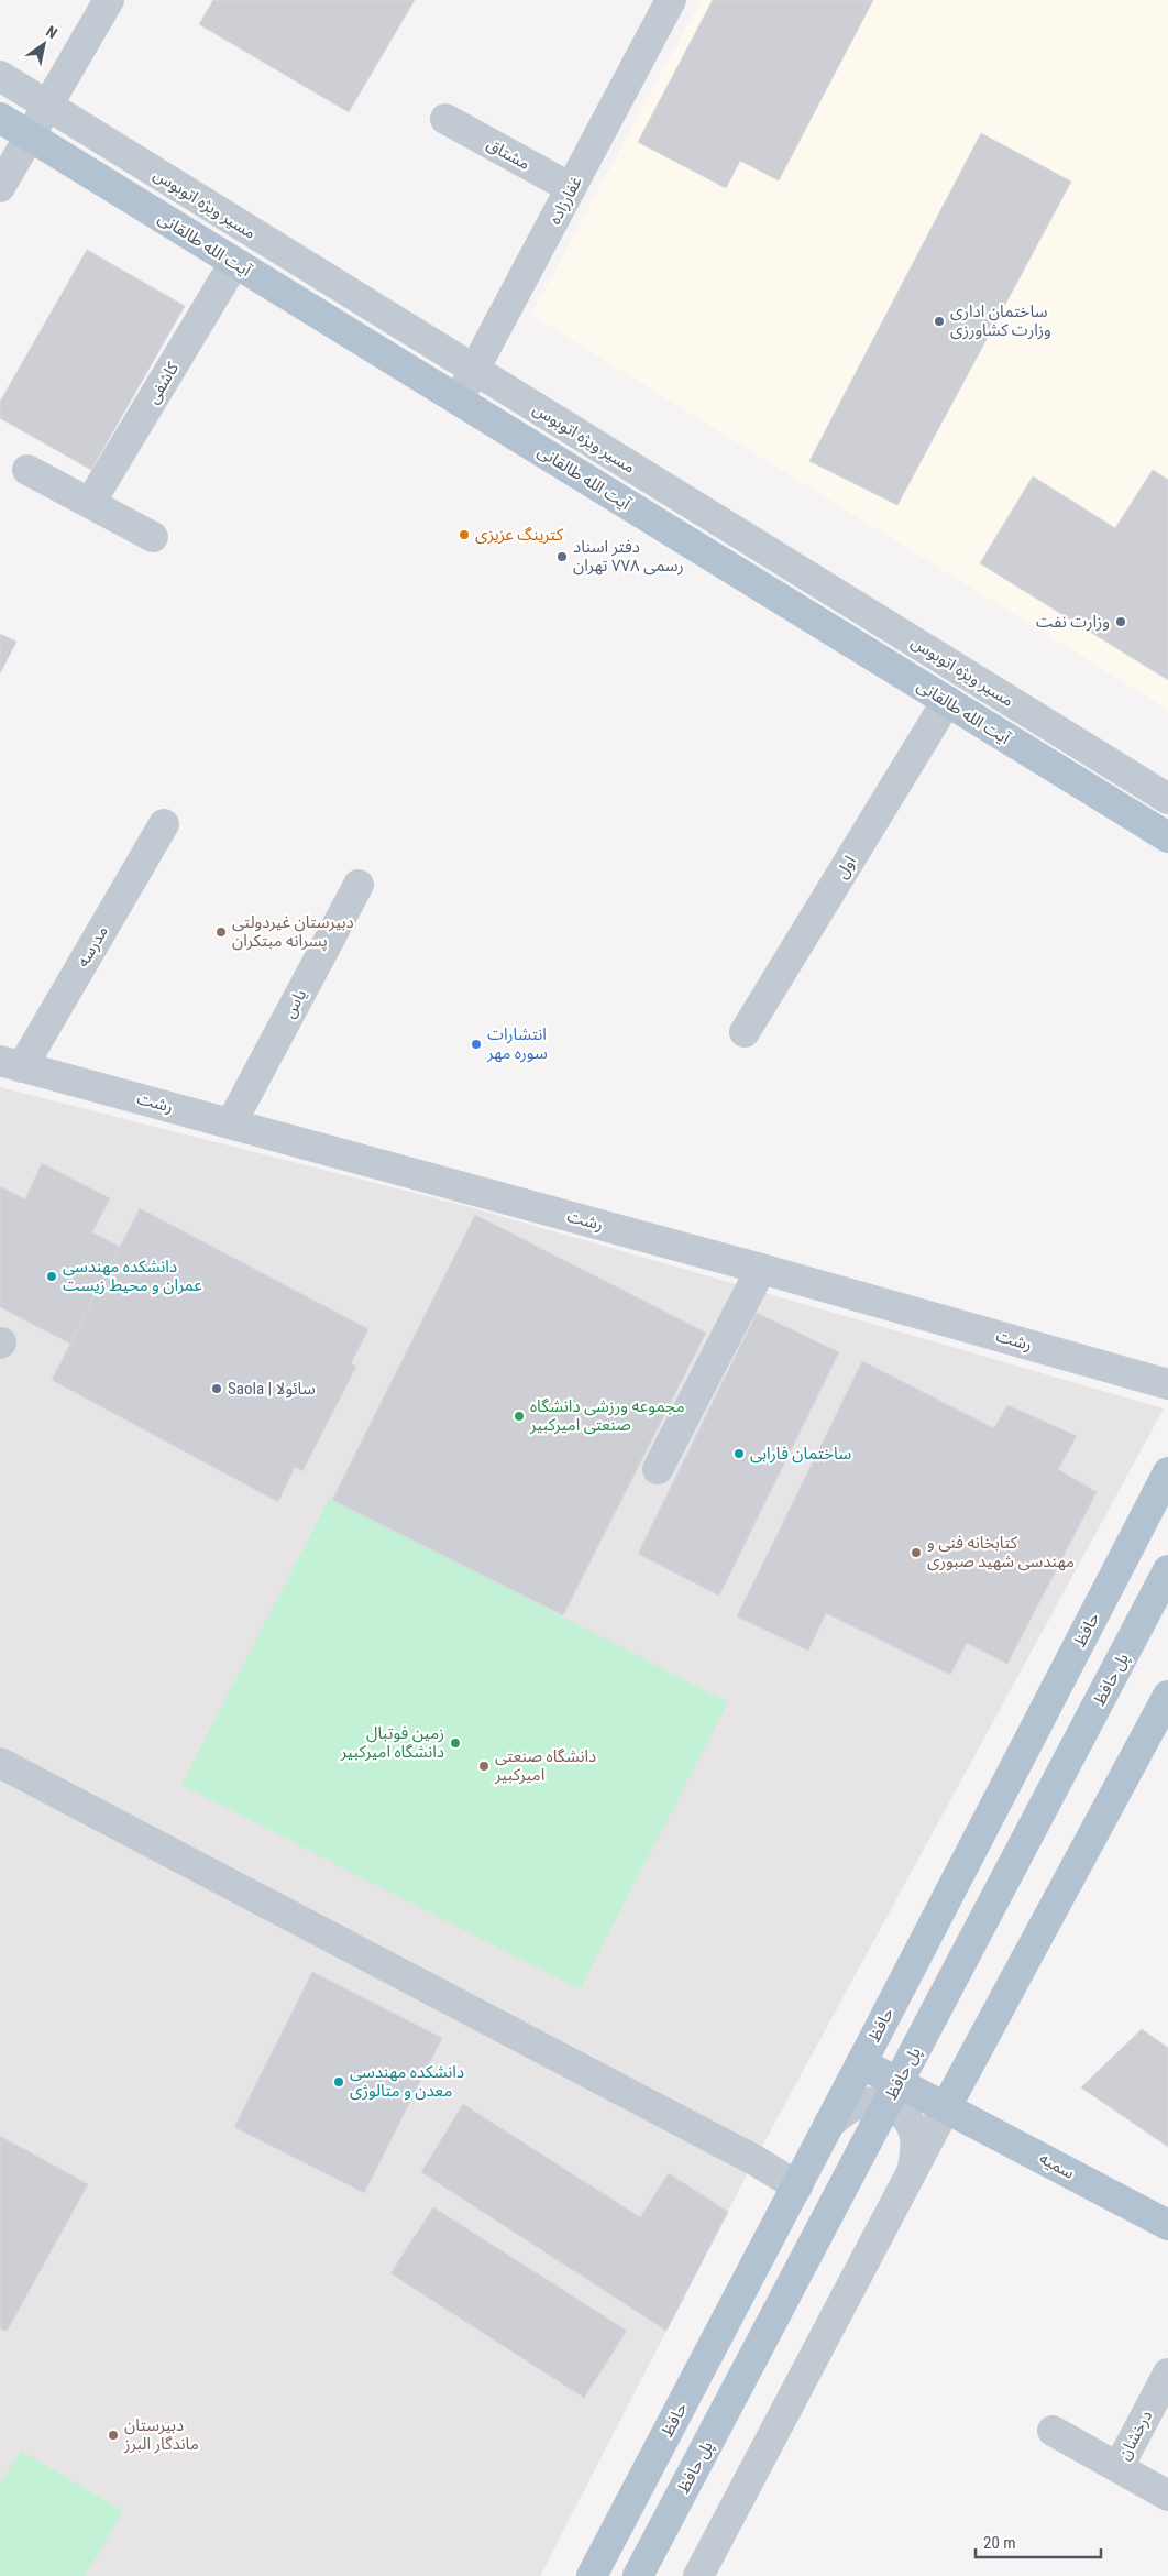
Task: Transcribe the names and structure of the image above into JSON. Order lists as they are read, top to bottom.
{
  "streets": {
    "main road": [
      "آیت الله طالقانی",
      "حافظ",
      "پل حافظ",
      "سمیه"
    ],
    "street": [
      "مشتاق",
      "غفارزاده",
      "مسیر ویژه اتوبوس",
      "کاشفی",
      "اول",
      "مدرسه",
      "یاس",
      "رشت",
      "درخشان"
    ]
  },
  "crossings": [
    ["مشتاق", "غفارزاده"],
    ["غفارزاده", "مسیر ویژه اتوبوس"],
    ["غفارزاده", "آیت الله طالقانی"],
    ["آیت الله طالقانی", "کاشفی"],
    ["آیت الله طالقانی", "اول"],
    ["مدرسه", "رشت"],
    ["یاس", "رشت"],
    ["حافظ", "سمیه"]
  ],
  "places": [
    "ساختمان اداری وزارت کشاورزی",
    "کترینگ عزیزی",
    "دفتر اسناد رسمی ۷۷۸ تهران",
    "وزارت نفت",
    "دبیرستان غیردولتی پسرانه مبتکران",
    "انتشارات سوره مهر",
    "دانشکده مهندسی عمران و محیط زیست",
    "Saola | سائولا",
    "مجموعه ورزشی دانشگاه صنعتی امیرکبیر",
    "ساختمان فارابی",
    "کتابخانه فنی و مهندسی شهید صبوری",
    "زمین فوتبال دانشگاه امیرکبیر",
    "دانشگاه صنعتی امیرکبیر",
    "دانشکده مهندسی معدن و متالوژی",
    "دبیرستان ماندگار البرز"
  ],
  "scale_bar": "20 m",
  "north": "top right"
}
